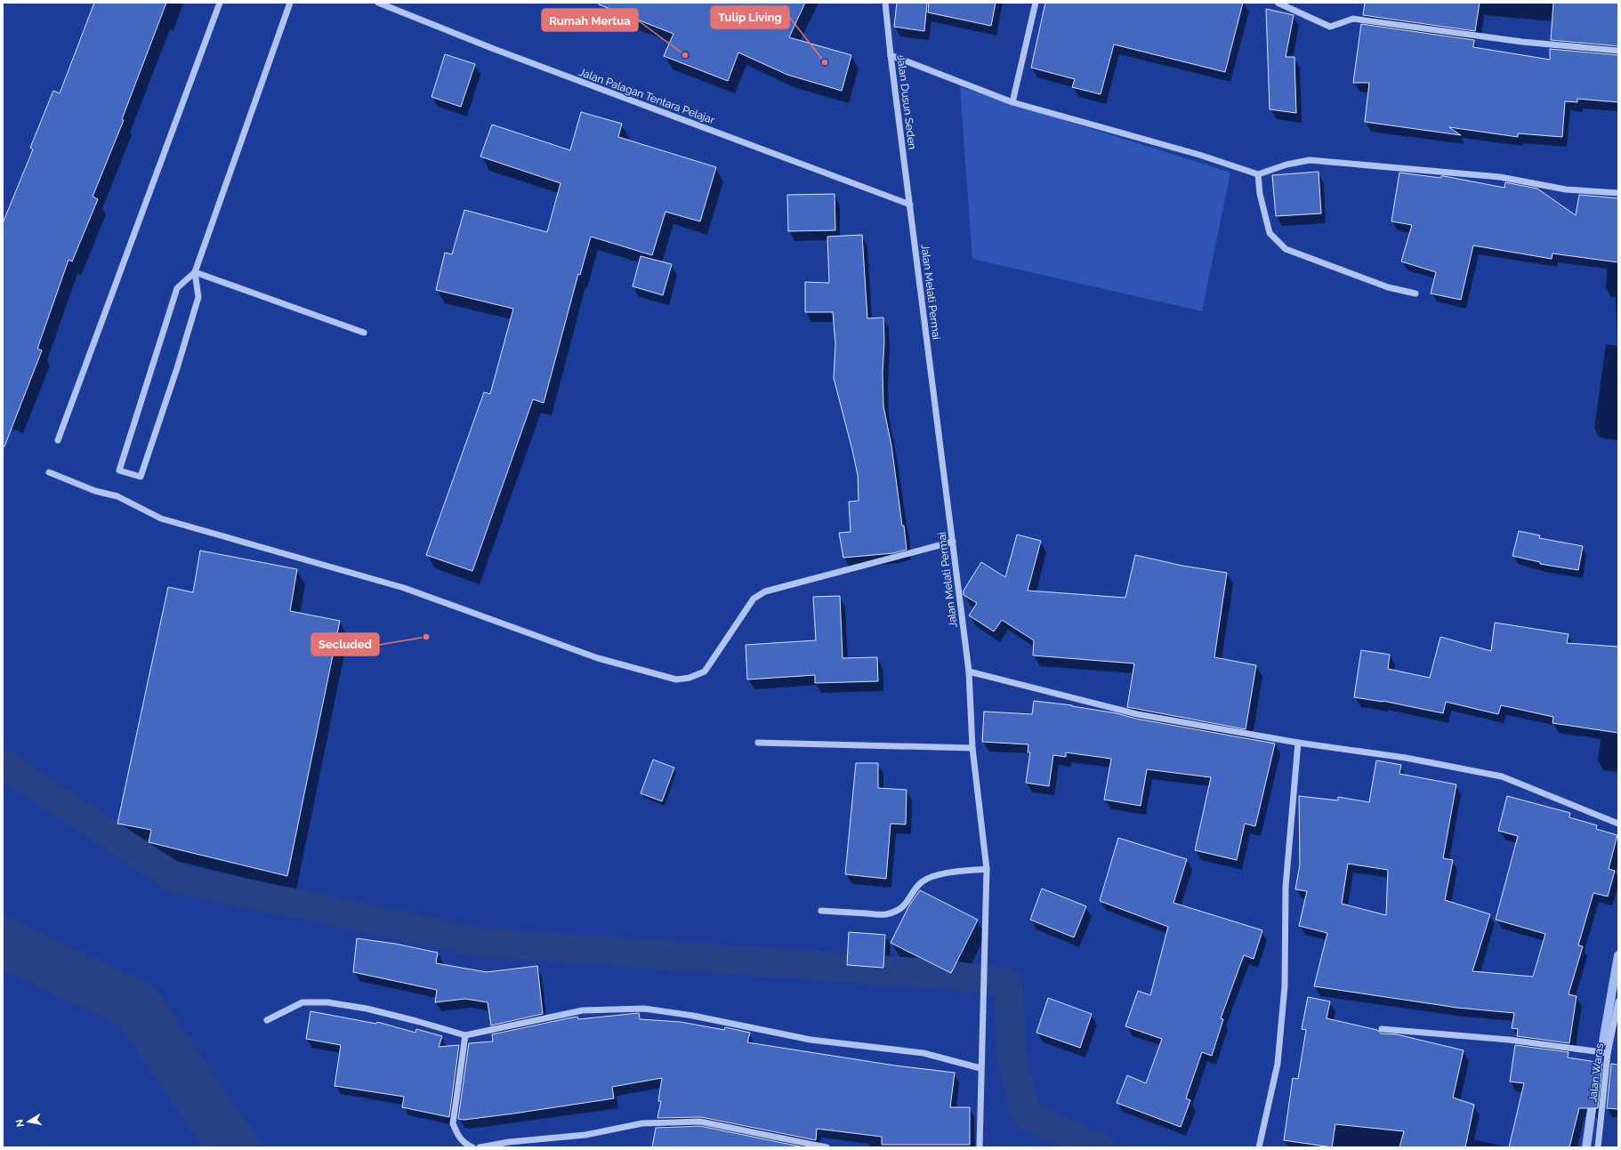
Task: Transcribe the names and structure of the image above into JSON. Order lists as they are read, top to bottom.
{
  "streets": {
    "street": [
      "Jalan Palagan Tentara Pelajar",
      "Jalan Dusun Seden",
      "Jalan Melati Permai",
      "Jalan Waras"
    ]
  },
  "crossings": [
    ["Jalan Palagan Tentara Pelajar", "Jalan Dusun Seden"],
    ["Jalan Palagan Tentara Pelajar", "Jalan Melati Permai"],
    ["Jalan Dusun Seden", "Jalan Melati Permai"]
  ],
  "places": ["Rumah Mertua", "Tulip Living", "Secluded"],
  "north": "left"
}
